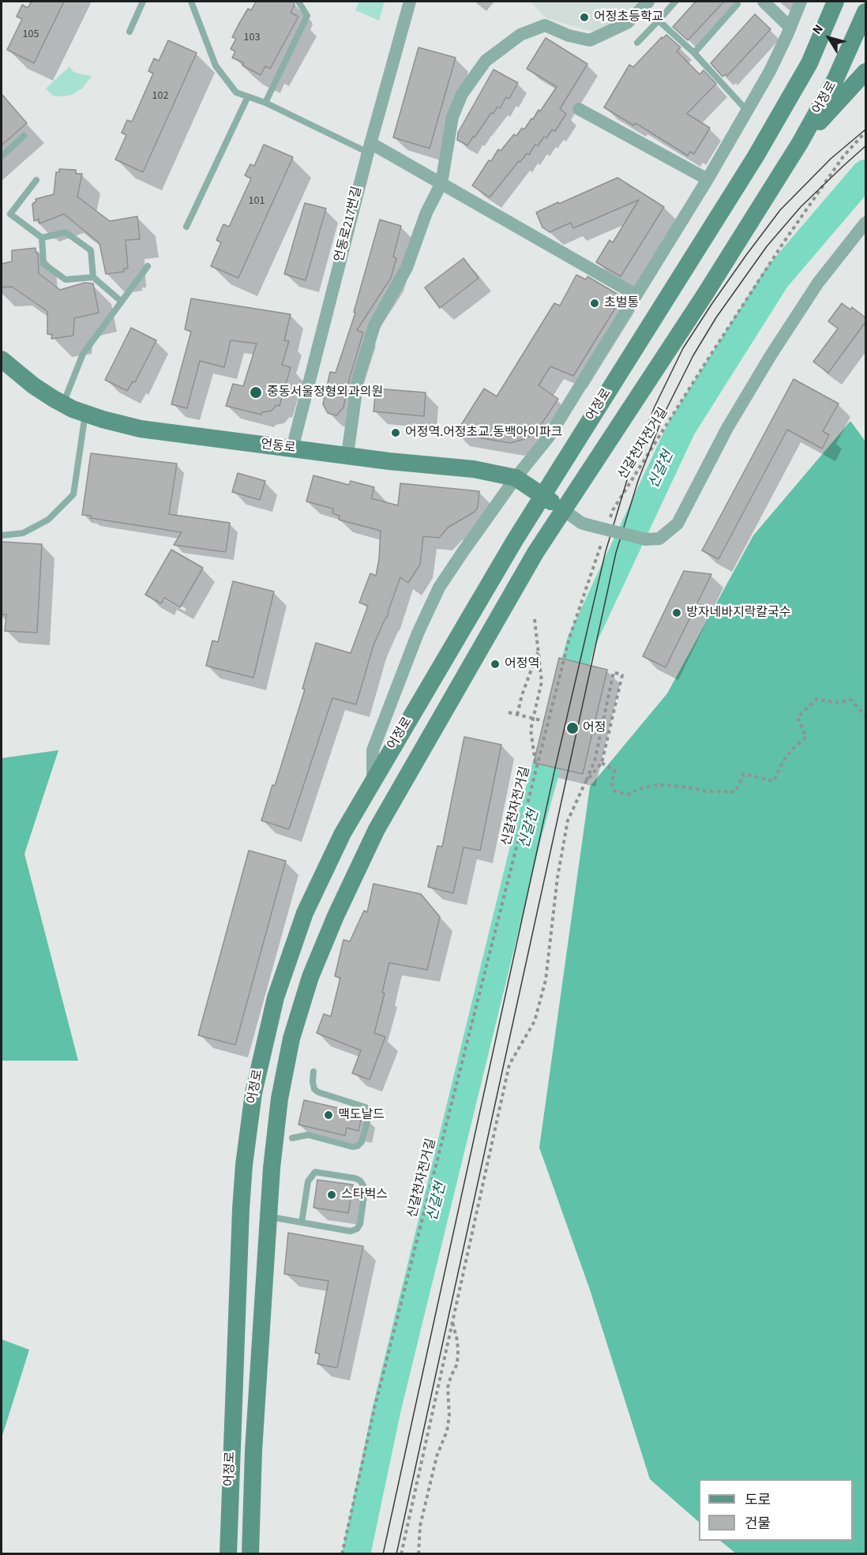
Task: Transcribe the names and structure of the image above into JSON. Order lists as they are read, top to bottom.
{
  "streets": {
    "main road": ["어정로", "언동로"],
    "street": ["언동로217번길"],
    "path": ["신갈천자전거길"]
  },
  "crossings": [
    ["어정로", "언동로"],
    ["언동로217번길", "언동로"]
  ],
  "water": ["신갈천"],
  "places": [
    "어정초등학교",
    "초벌통",
    "중동서울정형외과의원",
    "어정역.어정초교.동백아이파크",
    "방자네바지락칼국수",
    "어정역",
    "어정",
    "맥도날드",
    "스타벅스"
  ],
  "house_numbers": [
    "105",
    "103",
    "102",
    "101"
  ],
  "legend": ["도로", "건물"],
  "north": "top left"
}
